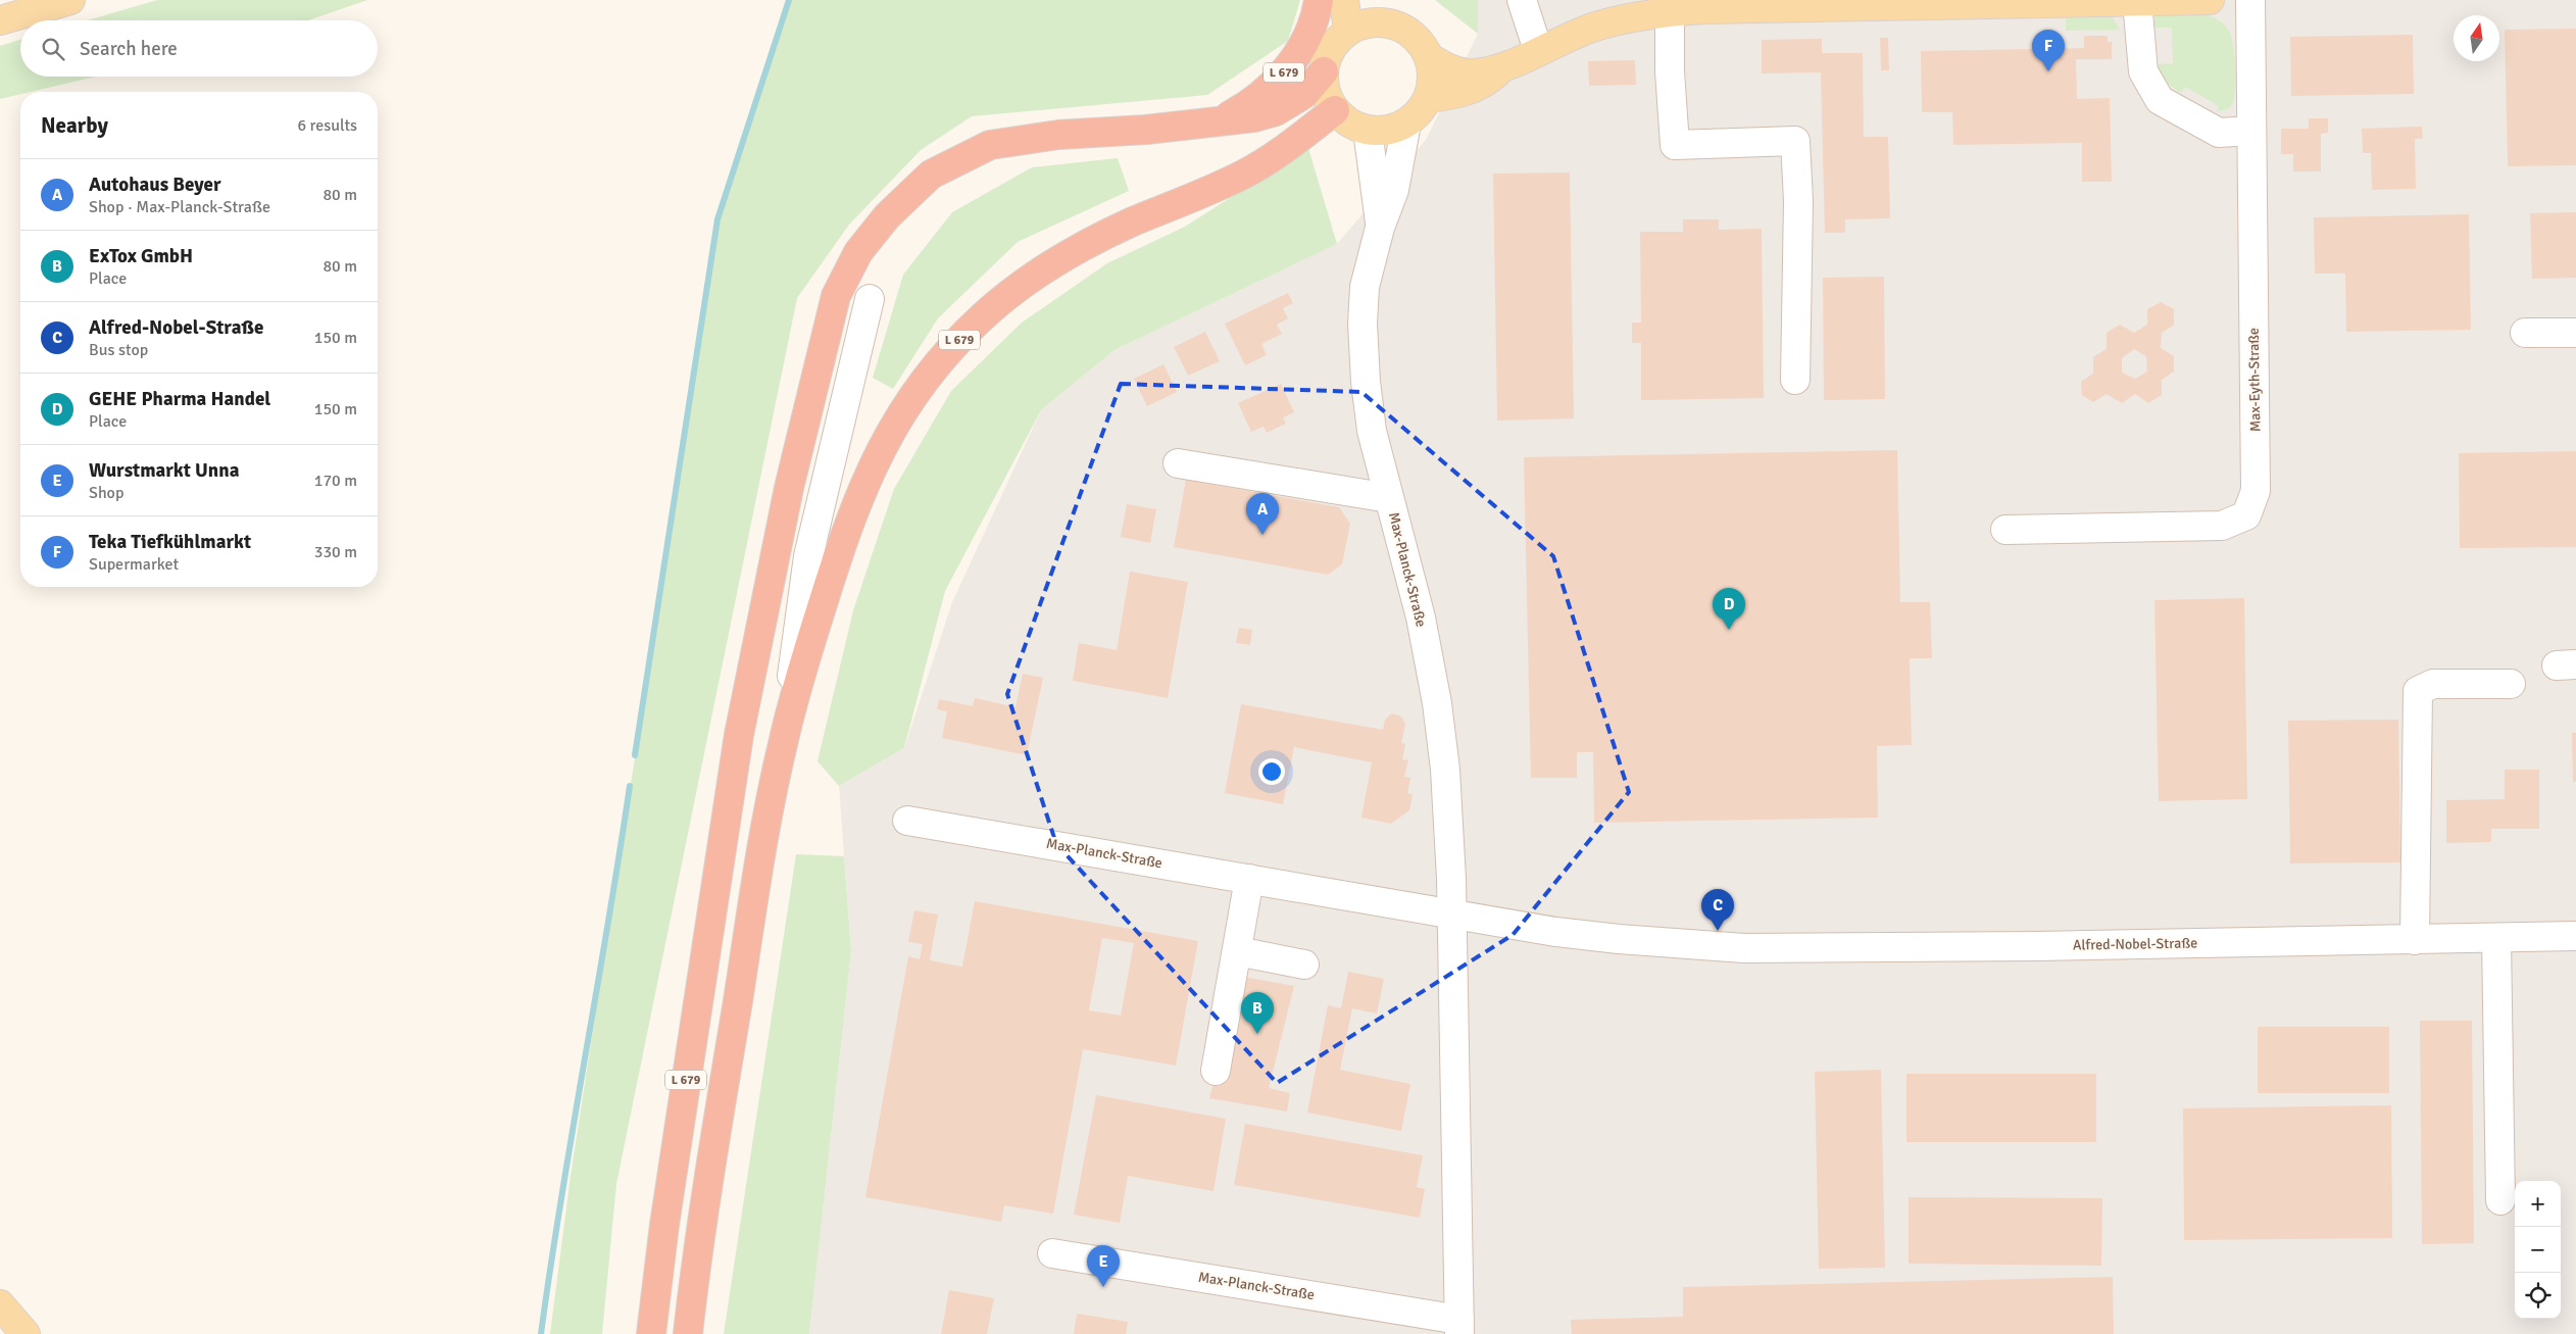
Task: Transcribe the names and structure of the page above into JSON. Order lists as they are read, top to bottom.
{
  "streets": {
    "highway": ["L 679"],
    "street": ["Max-Eyth-Straße", "Max-Planck-Straße", "Alfred-Nobel-Straße"]
  },
  "crossings": [
    ["L 679", "Max-Planck-Straße"],
    ["Max-Planck-Straße", "Alfred-Nobel-Straße"]
  ],
  "north": "top",
  "page": {
    "search": "Search here",
    "pins": [
      "F",
      "A",
      "D",
      "C",
      "B",
      "E"
    ],
    "heading": ["Nearby", "6 results"],
    "list": [
      {
        "mark": "A",
        "name": "Autohaus Beyer",
        "note": "Shop · Max-Planck-Straße",
        "value": "80 m"
      },
      {
        "mark": "B",
        "name": "ExTox GmbH",
        "note": "Place",
        "value": "80 m"
      },
      {
        "mark": "C",
        "name": "Alfred-Nobel-Straße",
        "note": "Bus stop",
        "value": "150 m"
      },
      {
        "mark": "D",
        "name": "GEHE Pharma Handel",
        "note": "Place",
        "value": "150 m"
      },
      {
        "mark": "E",
        "name": "Wurstmarkt Unna",
        "note": "Shop",
        "value": "170 m"
      },
      {
        "mark": "F",
        "name": "Teka Tiefkühlmarkt",
        "note": "Supermarket",
        "value": "330 m"
      }
    ],
    "map_buttons": ["+", "−"]
  }
}
